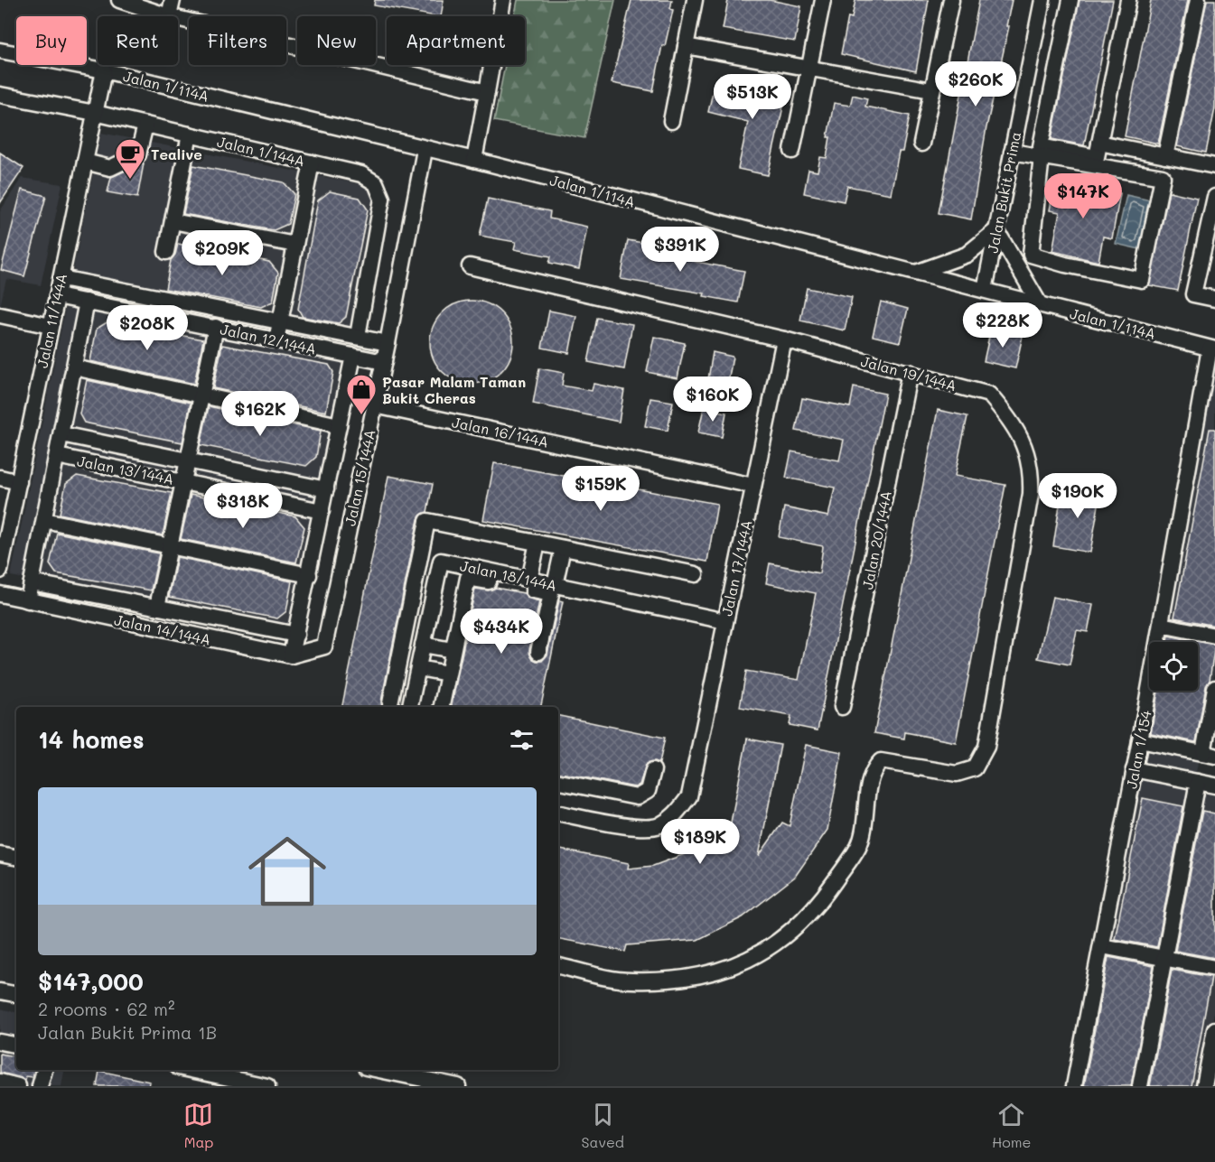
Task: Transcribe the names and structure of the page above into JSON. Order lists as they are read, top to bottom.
{
  "streets": {
    "street": [
      "Jalan 1/114A",
      "Jalan 1/144A",
      "Jalan Bukit Prima",
      "Jalan 11/144A",
      "Jalan 12/144A",
      "Jalan 19/144A",
      "Jalan 16/144A",
      "Jalan 13/144A",
      "Jalan 15/144A",
      "Jalan 20/144A",
      "Jalan 17/144A",
      "Jalan 18/144A",
      "Jalan 14/144A",
      "Jalan 1/154"
    ]
  },
  "crossings": [
    ["Jalan 1/114A", "Jalan Bukit Prima"],
    ["Jalan 1/114A", "Jalan 11/144A"],
    ["Jalan 1/114A", "Jalan 15/144A"],
    ["Jalan 1/114A", "Jalan 1/154"],
    ["Jalan 1/144A", "Jalan 11/144A"],
    ["Jalan 1/144A", "Jalan 12/144A"],
    ["Jalan 11/144A", "Jalan 12/144A"],
    ["Jalan 12/144A", "Jalan 15/144A"],
    ["Jalan 19/144A", "Jalan 20/144A"],
    ["Jalan 19/144A", "Jalan 17/144A"],
    ["Jalan 16/144A", "Jalan 15/144A"],
    ["Jalan 16/144A", "Jalan 17/144A"],
    ["Jalan 13/144A", "Jalan 15/144A"],
    ["Jalan 15/144A", "Jalan 14/144A"],
    ["Jalan 17/144A", "Jalan 18/144A"]
  ],
  "places": {
    "cafe": ["Tealive"],
    "shop": ["Pasar Malam Taman Bukit Cheras"]
  },
  "page": {
    "chip": [
      "Buy",
      "Rent",
      "Filters",
      "New",
      "Apartment"
    ],
    "price": [
      "$260K",
      "$513K",
      "$147K",
      "$391K",
      "$209K",
      "$228K",
      "$208K",
      "$160K",
      "$162K",
      "$159K",
      "$190K",
      "$318K",
      "$434K",
      "$189K"
    ],
    "heading": "14 homes",
    "list": [
      {
        "name": "$147,000",
        "note": "2 rooms · 62 m² · Jalan Bukit Prima 1B"
      }
    ],
    "tabs": ["Map", "Saved", "Home"]
  }
}
